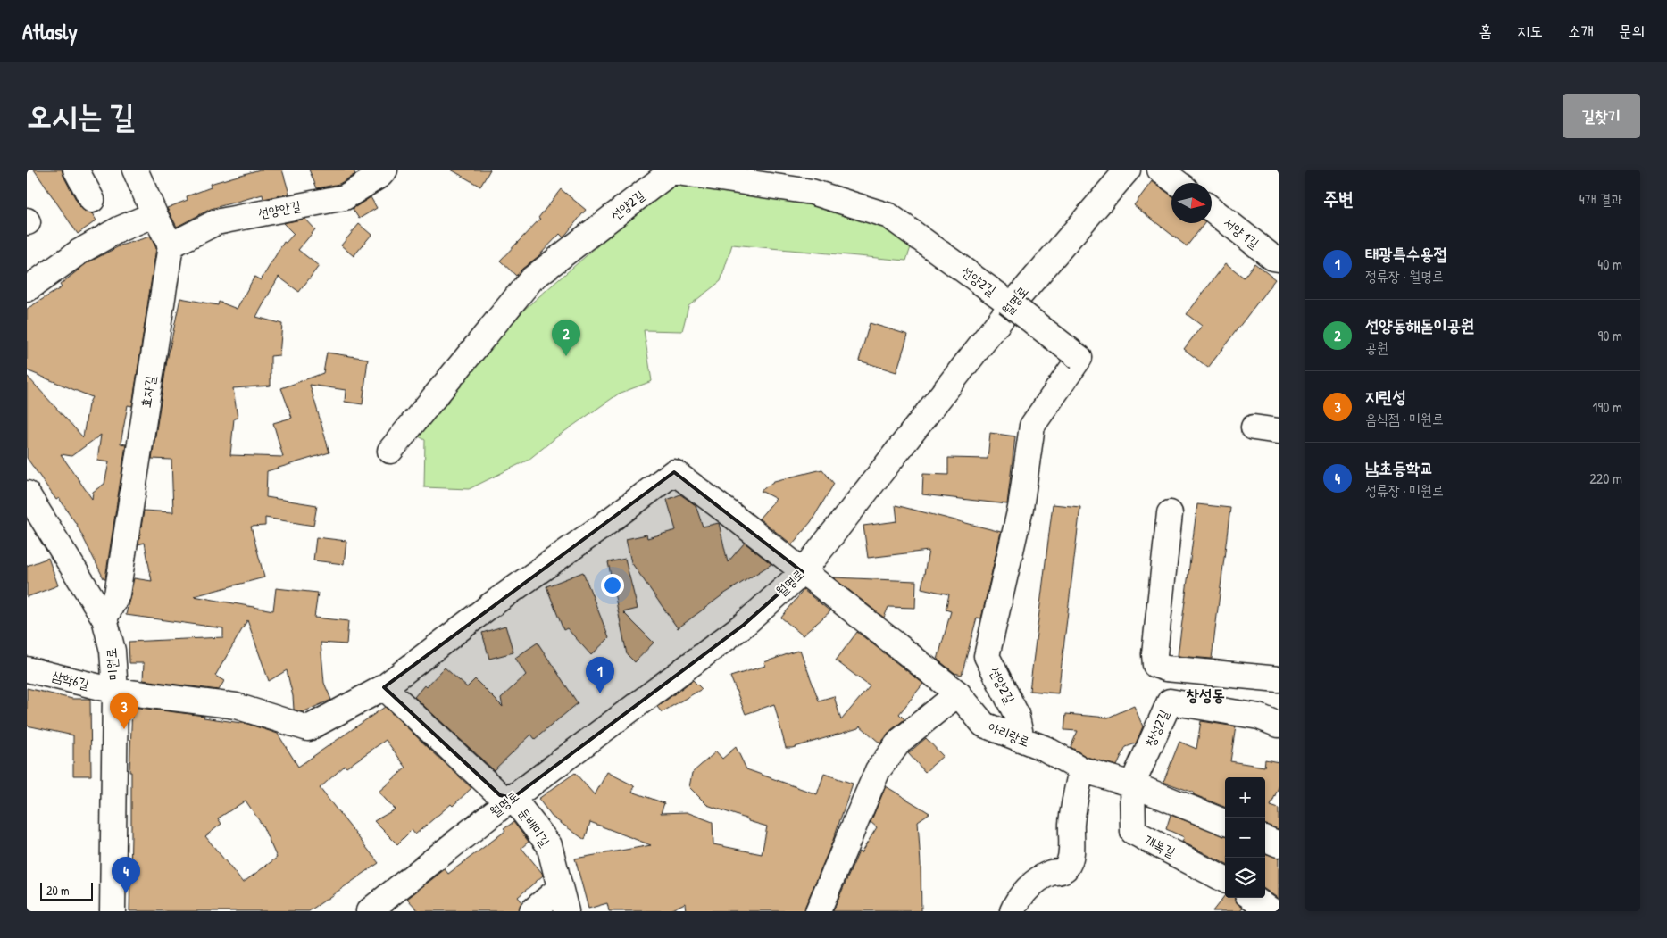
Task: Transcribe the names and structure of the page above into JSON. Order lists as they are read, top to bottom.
{
  "streets": {
    "street": [
      "선양2길",
      "선양안길",
      "서양 1길",
      "월명로",
      "효자길",
      "미원로",
      "삼학6길",
      "창성2길",
      "아리랑로",
      "둔배미길",
      "개복길"
    ]
  },
  "crossings": [
    ["선양2길", "아리랑로"],
    ["선양안길", "효자길"],
    ["월명로", "아리랑로"],
    ["월명로", "둔배미길"],
    ["효자길", "미원로"],
    ["미원로", "삼학6길"],
    ["삼학6길", "아리랑로"],
    ["창성2길", "아리랑로"],
    ["창성2길", "개복길"],
    ["아리랑로", "개복길"]
  ],
  "districts": ["창성동"],
  "scale_bar": "20 m",
  "north": "right",
  "page": {
    "header": "Atlasly",
    "nav": [
      "홈",
      "지도",
      "소개",
      "문의"
    ],
    "buttons": "길찾기",
    "title": "오시는 길",
    "heading": ["주변", "4개 결과"],
    "list": [
      {
        "mark": "1",
        "name": "태광특수용접",
        "note": "정류장 · 월명로",
        "value": "40 m"
      },
      {
        "mark": "2",
        "name": "선양동해돋이공원",
        "note": "공원",
        "value": "90 m"
      },
      {
        "mark": "3",
        "name": "지린성",
        "note": "음식점 · 미원로",
        "value": "190 m"
      },
      {
        "mark": "4",
        "name": "남초등학교",
        "note": "정류장 · 미원로",
        "value": "220 m"
      }
    ],
    "pins": [
      "2",
      "1",
      "3",
      "4"
    ],
    "map_buttons": ["+", "−"],
    "scale": "20 m"
  }
}
